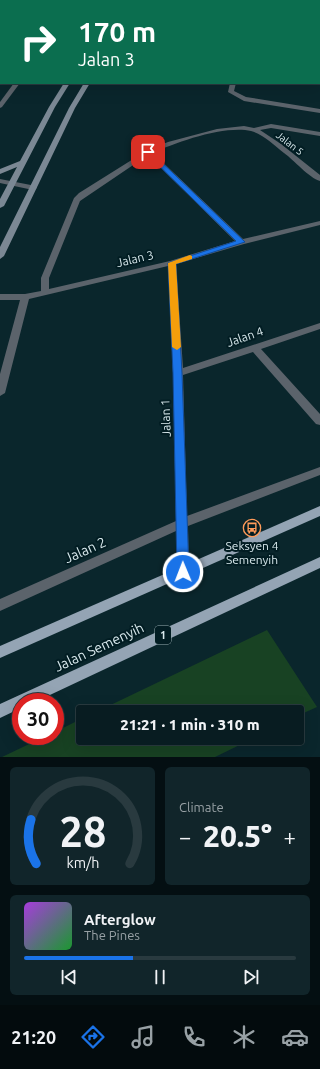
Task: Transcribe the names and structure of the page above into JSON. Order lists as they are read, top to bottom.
{
  "streets": {
    "main road": ["1", "Jalan Semenyih"],
    "street": [
      "Jalan 5",
      "Jalan 3",
      "Jalan 4",
      "Jalan 1",
      "Jalan 2"
    ]
  },
  "crossings": [
    ["Jalan 3", "Jalan 1"],
    ["Jalan 4", "Jalan 1"],
    ["Jalan 1", "Jalan 2"]
  ],
  "places": {
    "bus stop": ["Seksyen 4 Semenyih"]
  },
  "page": {
    "turn": ["170 m", "Jalan 3"],
    "limit": "30",
    "trip": "21:21 · 1 min · 310 m",
    "tile": "Climate",
    "heat": ["−", "20.5°", "+"],
    "song": ["Afterglow", "The Pines"],
    "tabs": "21:20",
    "gauge": ["28", "km/h"]
  }
}
